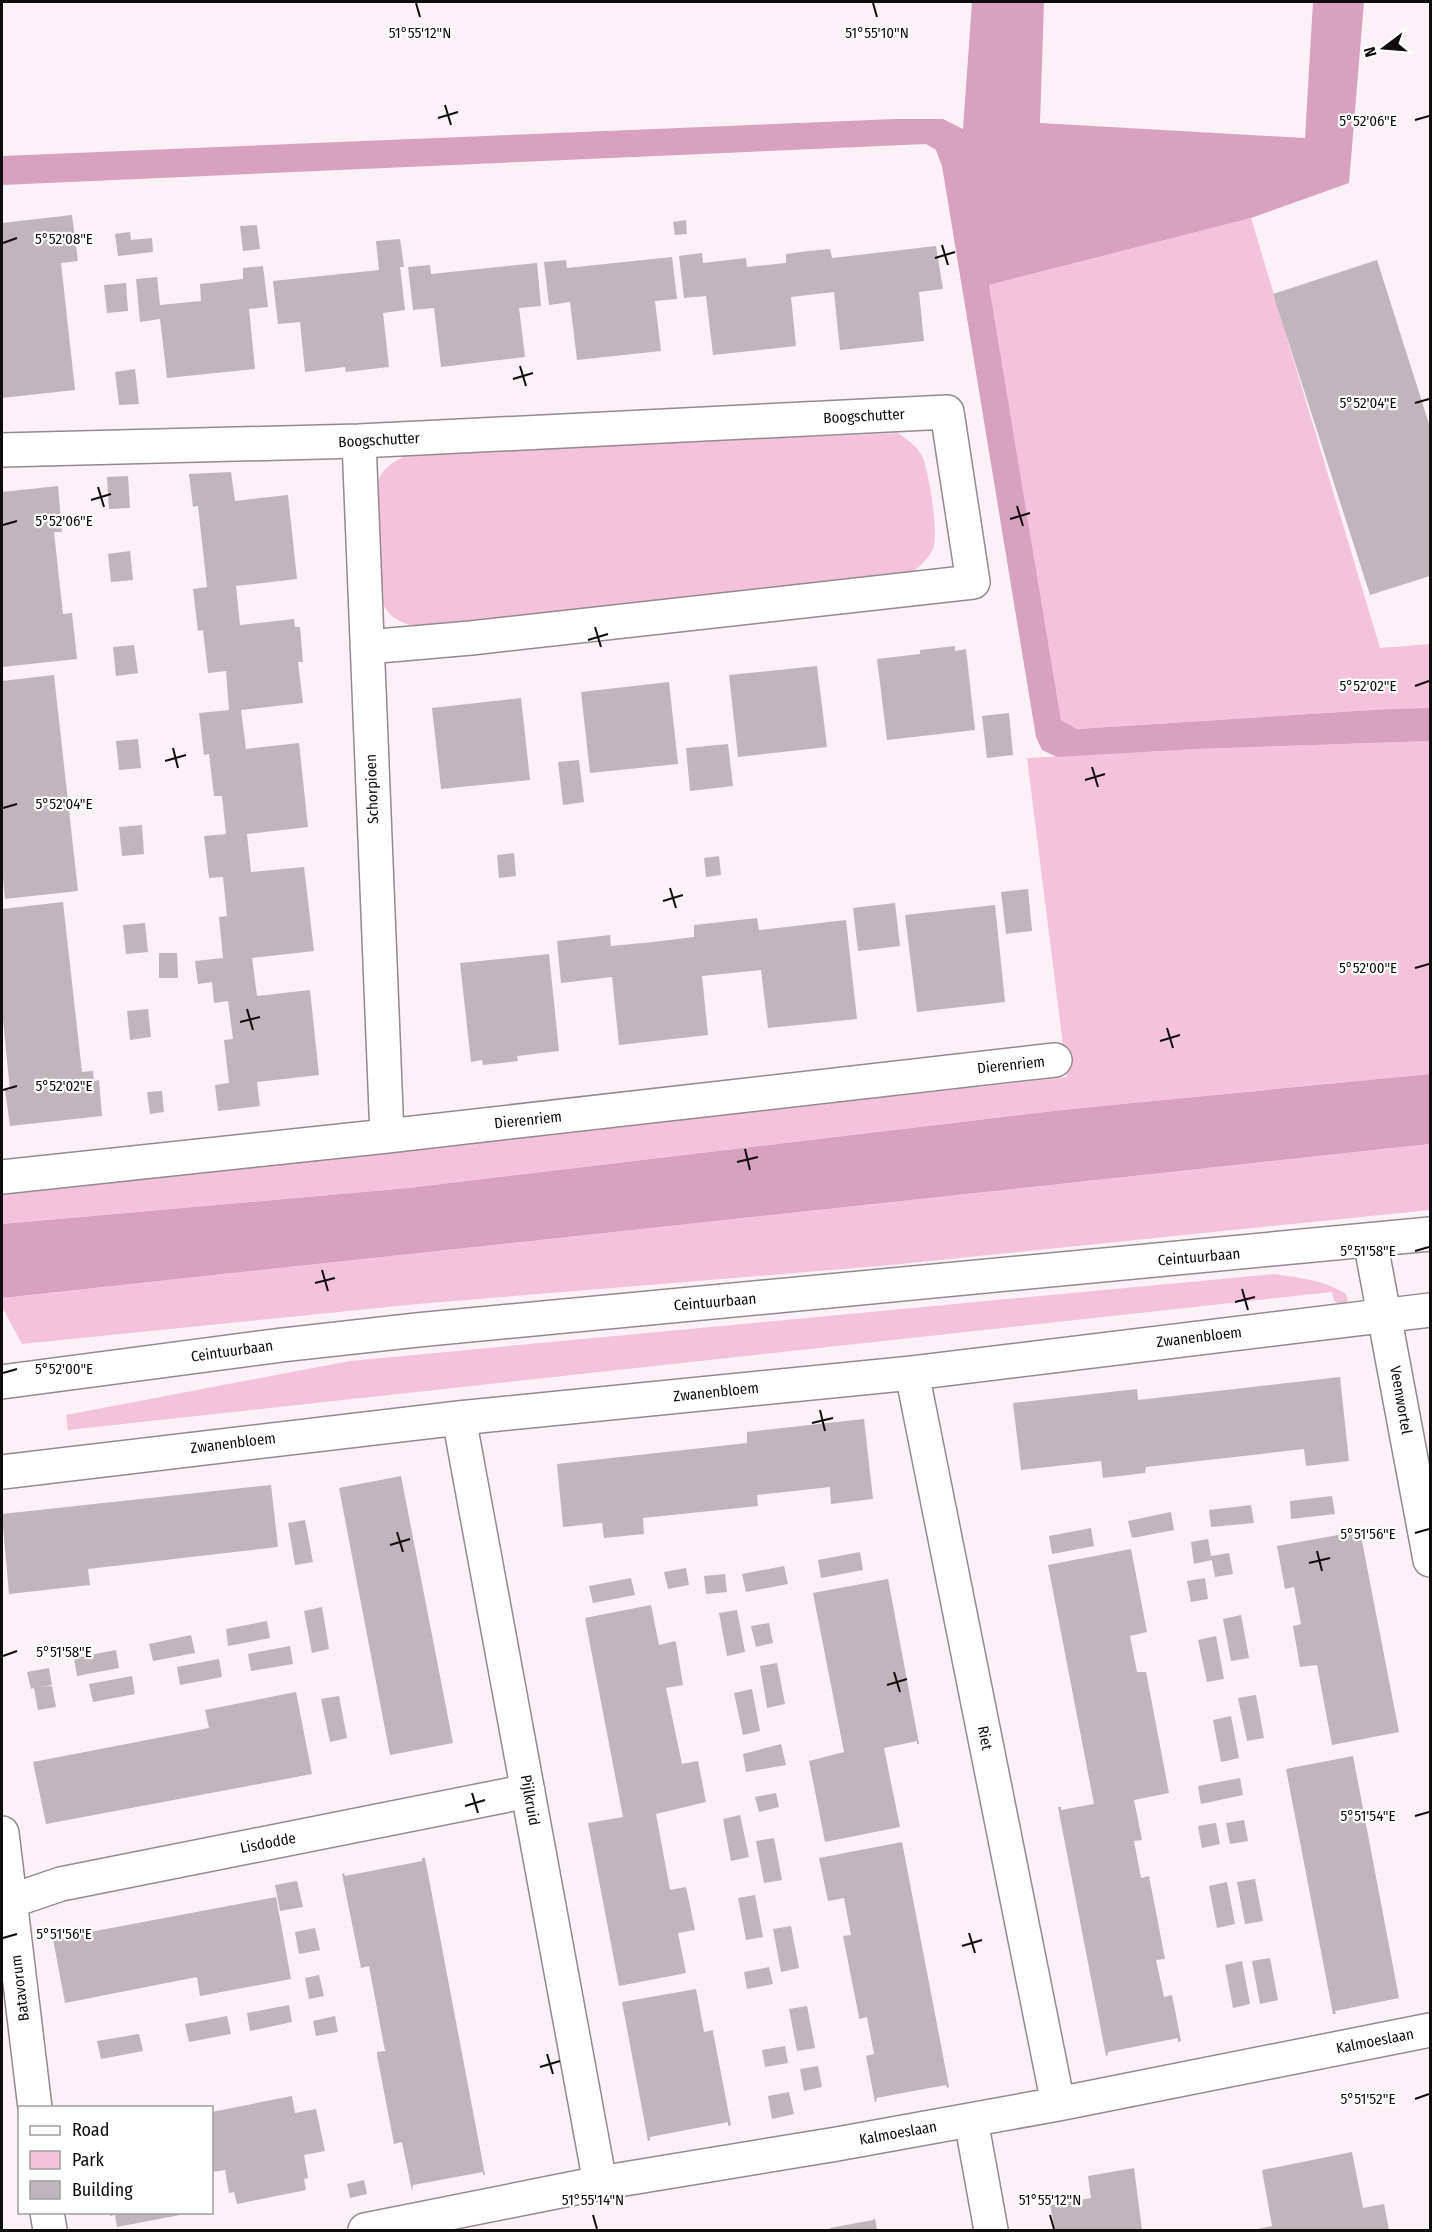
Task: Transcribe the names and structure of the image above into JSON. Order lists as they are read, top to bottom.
{
  "streets": {
    "street": [
      "Boogschutter",
      "Schorpioen",
      "Dierenriem",
      "Ceintuurbaan",
      "Zwanenbloem",
      "Veenwortel",
      "Riet",
      "Pijlkruid",
      "Lisdodde",
      "Batavorum",
      "Kalmoeslaan"
    ]
  },
  "crossings": [
    ["Boogschutter", "Schorpioen"],
    ["Schorpioen", "Dierenriem"],
    ["Ceintuurbaan", "Veenwortel"],
    ["Zwanenbloem", "Veenwortel"],
    ["Zwanenbloem", "Riet"],
    ["Zwanenbloem", "Pijlkruid"],
    ["Riet", "Kalmoeslaan"],
    ["Pijlkruid", "Lisdodde"],
    ["Pijlkruid", "Kalmoeslaan"],
    ["Lisdodde", "Batavorum"]
  ],
  "legend": ["Road", "Park", "Building"],
  "north": "left",
  "coordinates": [
    "51°55'12\"N",
    "51°55'10\"N",
    "5°52'06\"E",
    "5°52'08\"E",
    "5°52'04\"E",
    "5°52'02\"E",
    "5°52'00\"E",
    "5°51'58\"E",
    "5°51'56\"E",
    "5°51'54\"E",
    "5°51'52\"E",
    "51°55'14\"N"
  ]
}
